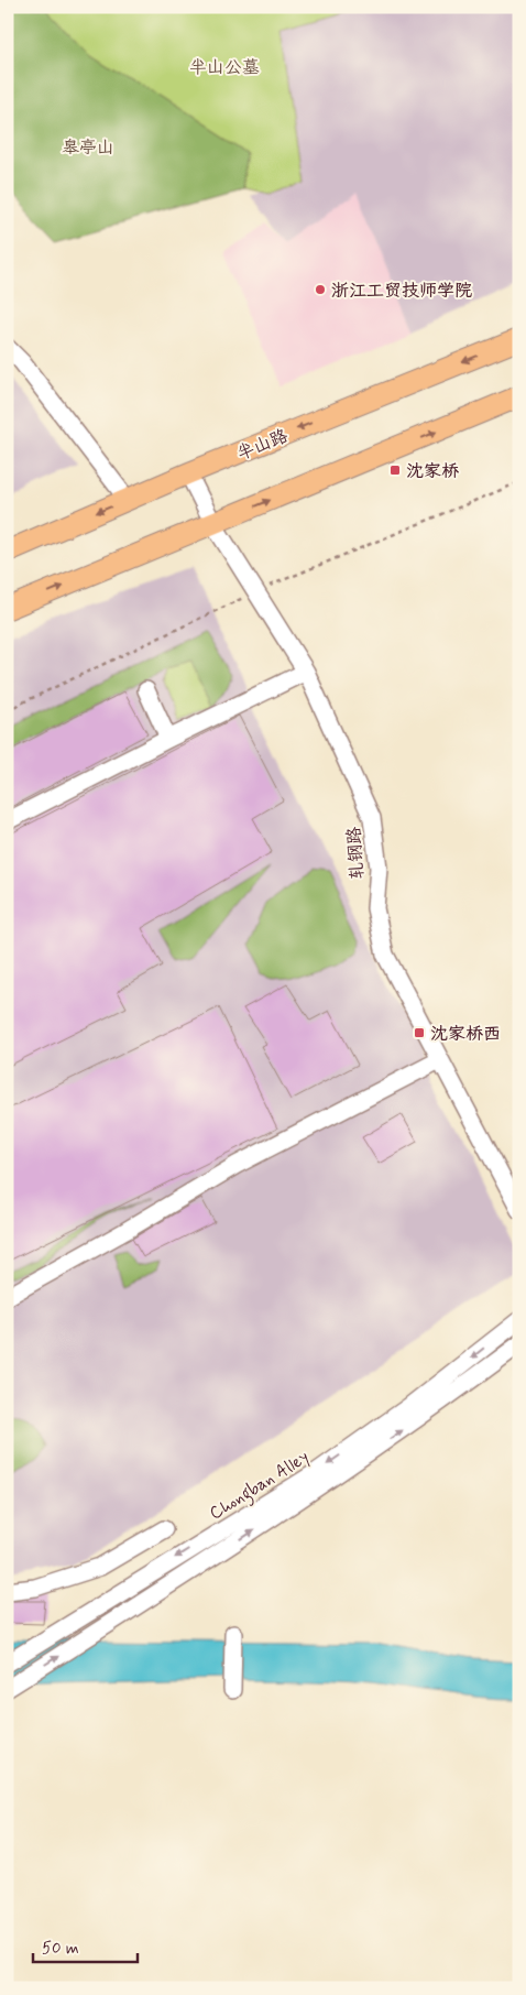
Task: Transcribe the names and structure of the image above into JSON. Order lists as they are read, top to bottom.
{
  "streets": {
    "main road": ["半山路"],
    "street": ["轧钢路", "Chongban Alley"]
  },
  "crossings": [
    ["半山路", "轧钢路"]
  ],
  "parks": ["半山公墓", "皋亭山"],
  "places": {
    "other": ["浙江工贸技师学院"],
    "transit": ["沈家桥", "沈家桥西"]
  },
  "scale_bar": "50 m"
}
